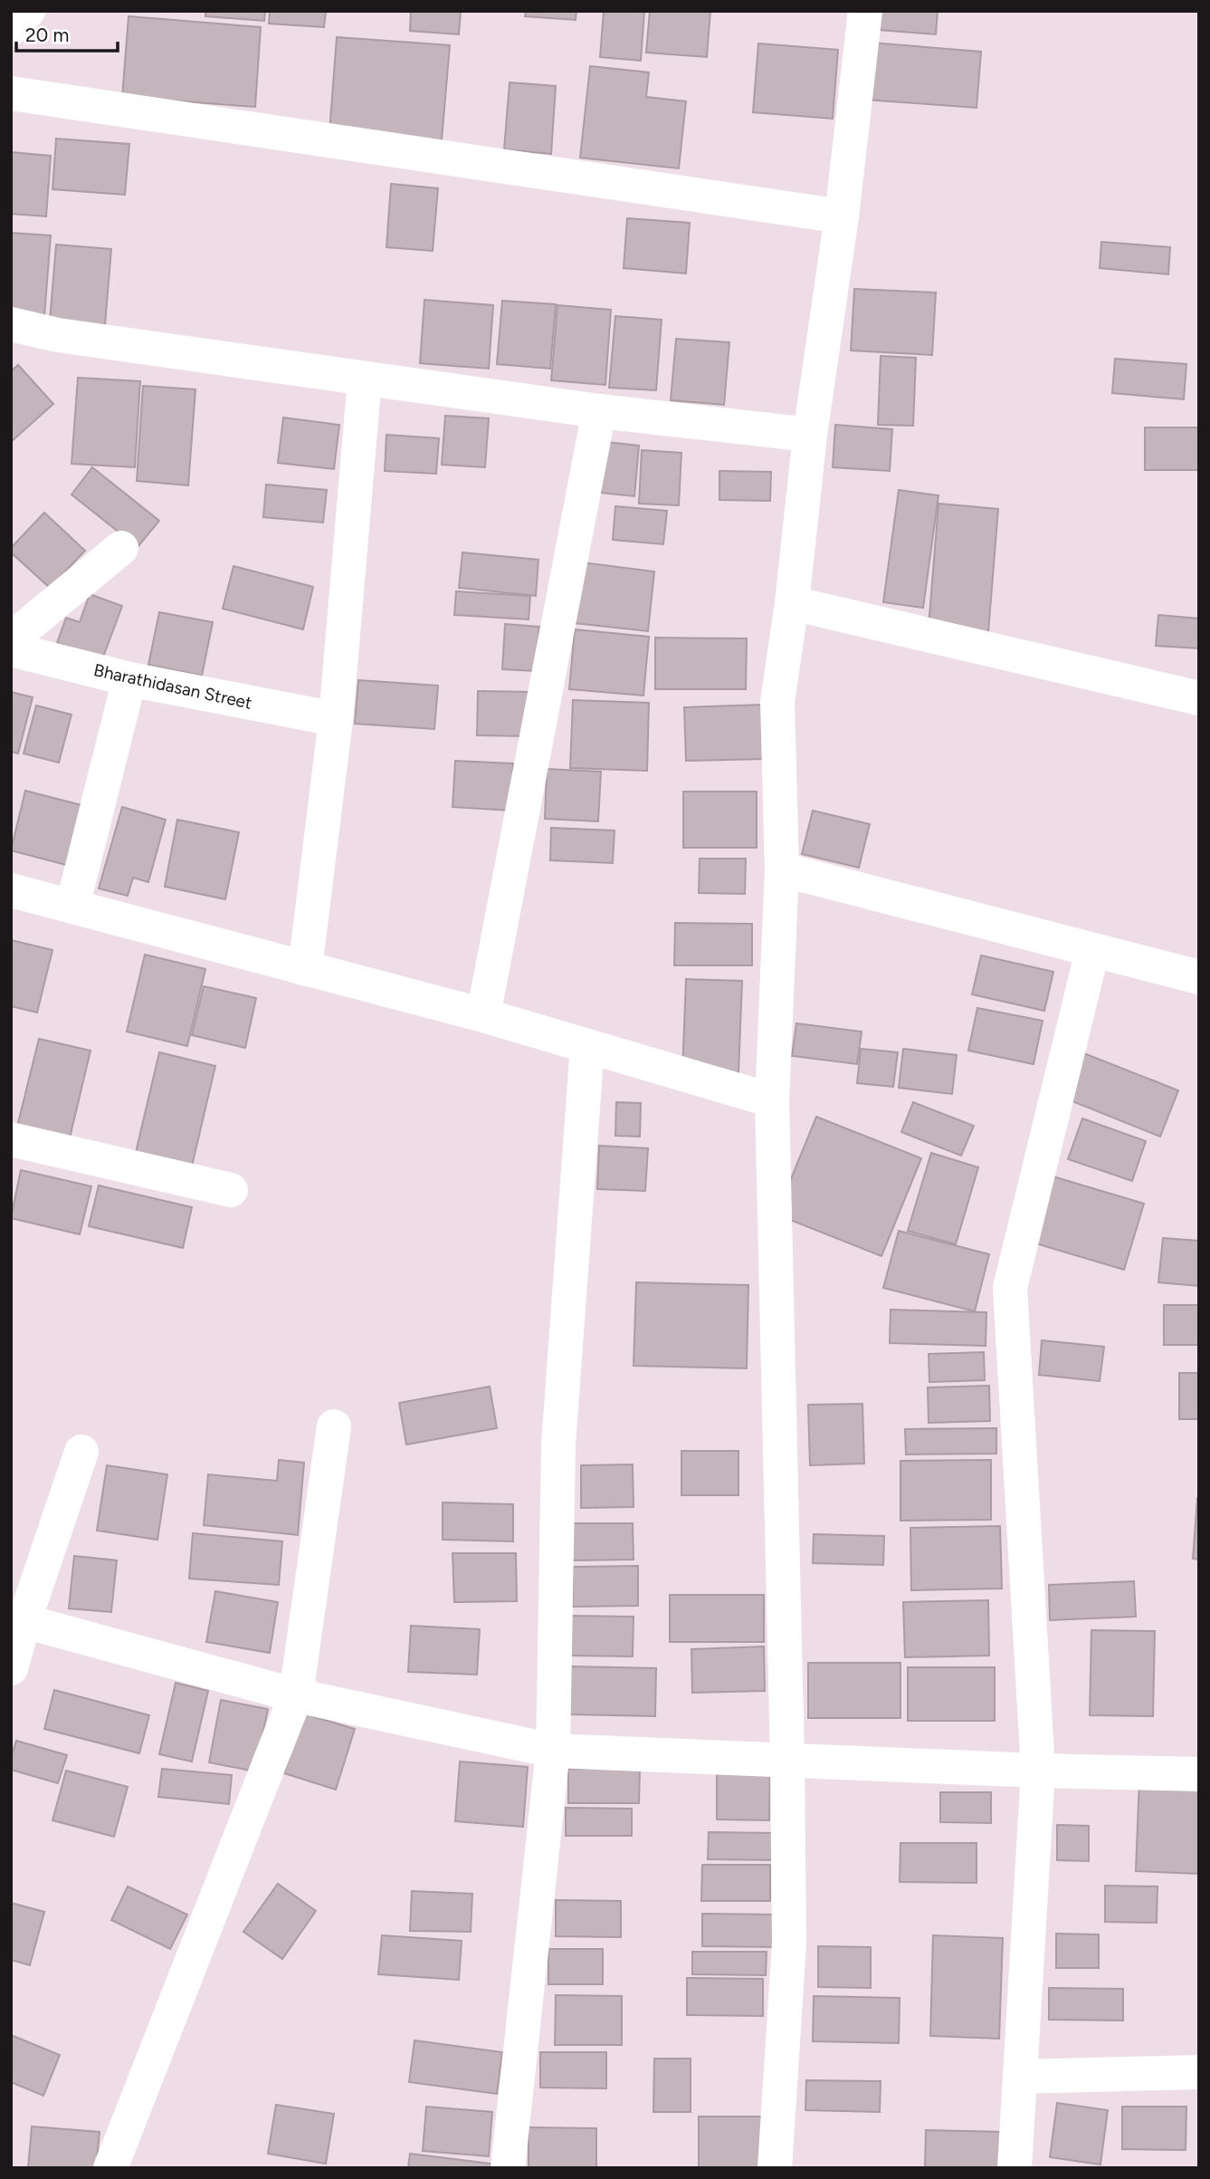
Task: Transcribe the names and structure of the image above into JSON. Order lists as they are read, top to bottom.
{
  "streets": {
    "street": ["Bharathidasan Street"]
  },
  "scale_bar": "20 m"
}
